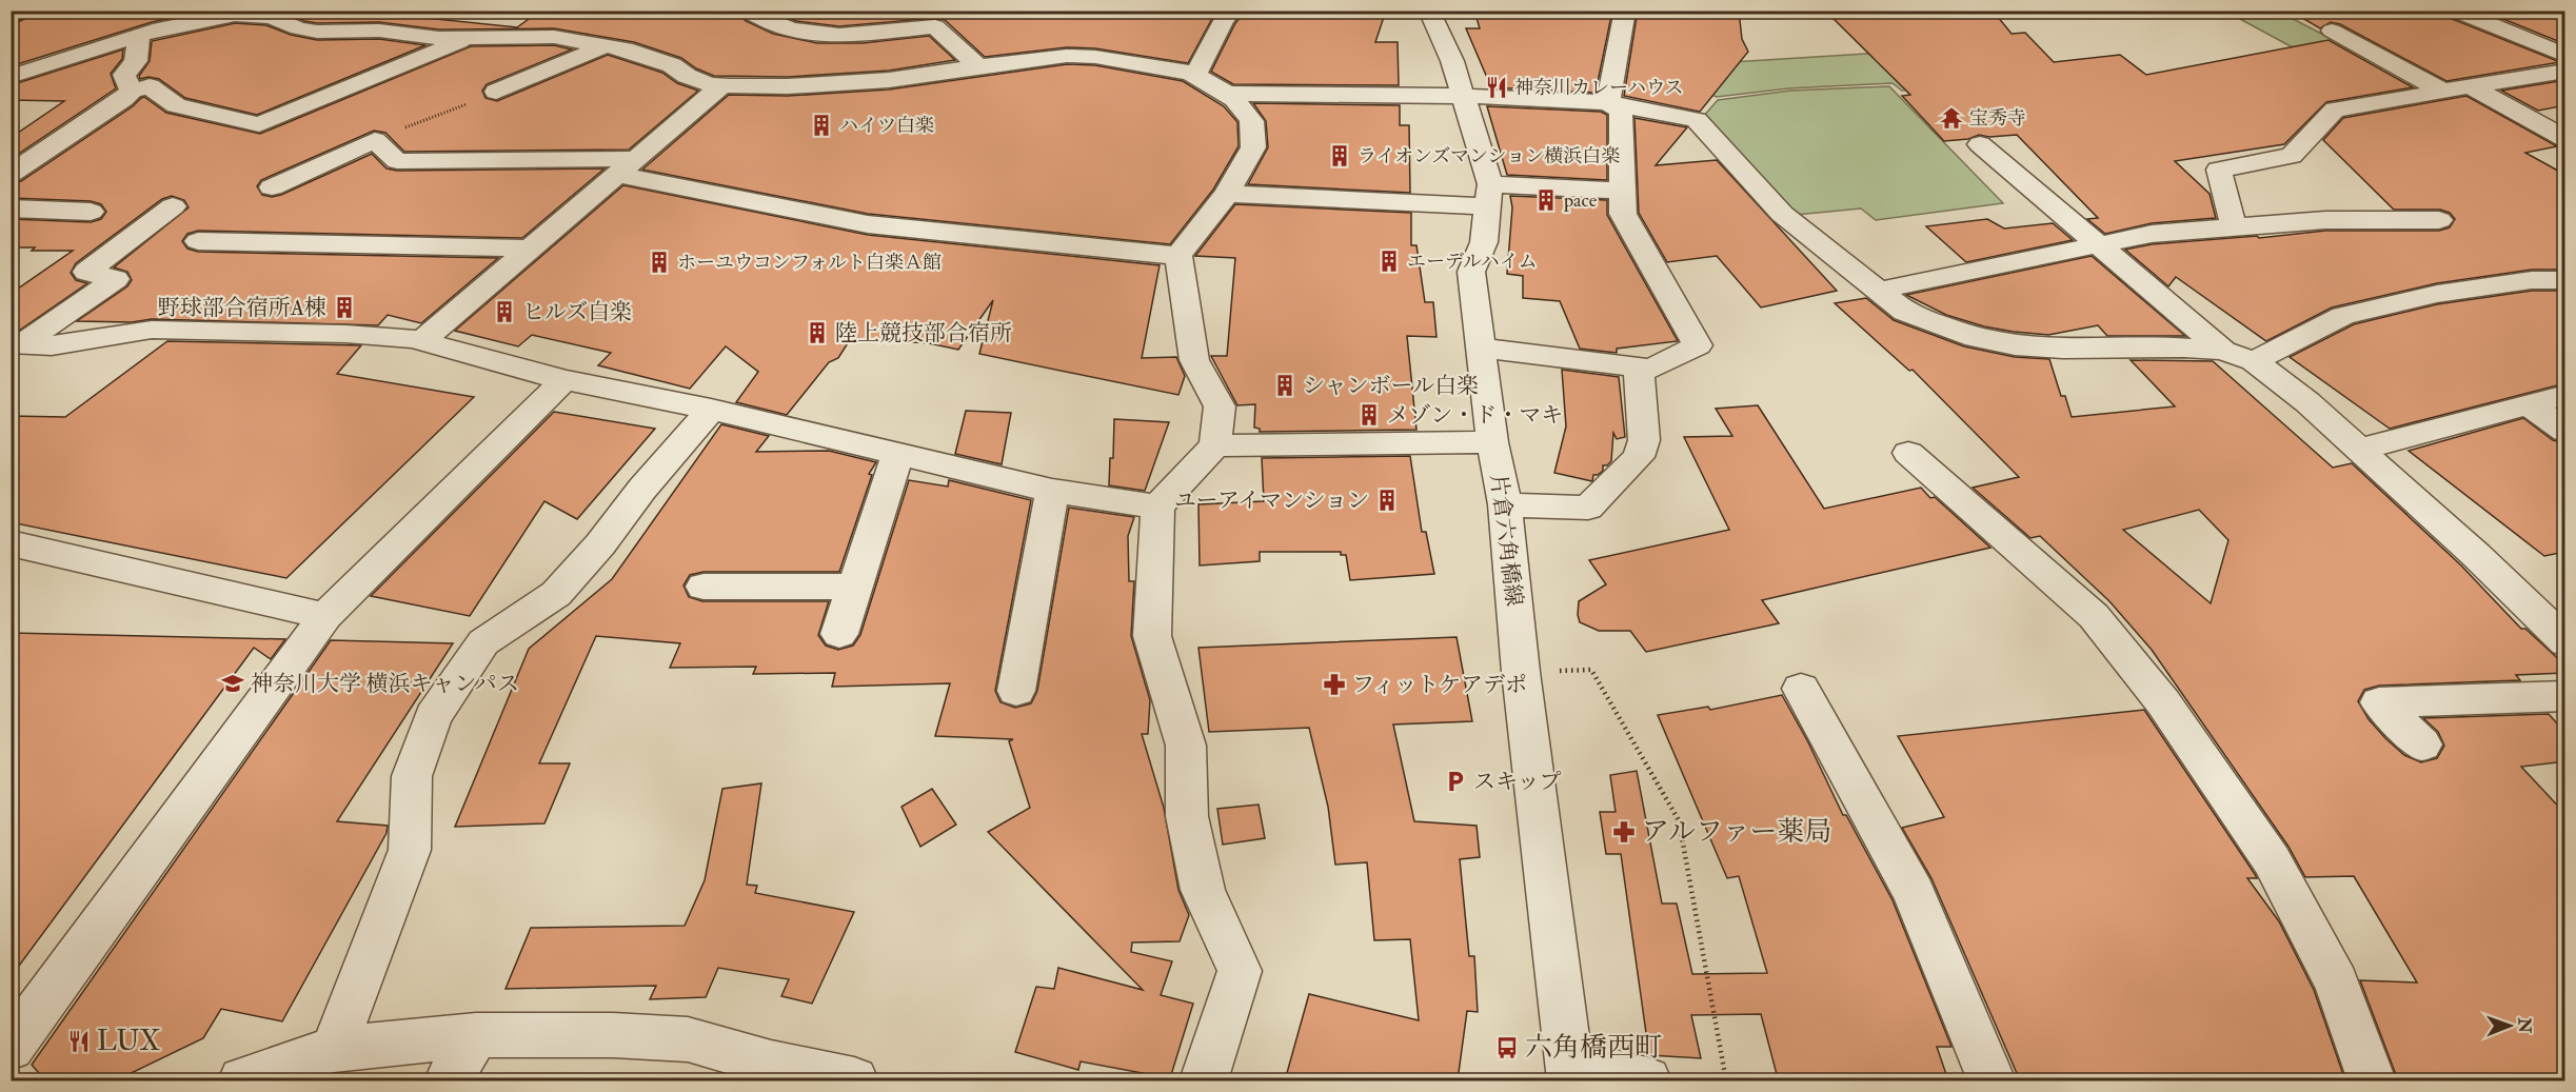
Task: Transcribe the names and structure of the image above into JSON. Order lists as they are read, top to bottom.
{
  "streets": {
    "street": ["片倉六角橋線"]
  },
  "places": {
    "restaurant": ["神奈川カレーハウス", "LUX"],
    "temple": ["宝秀寺"],
    "building": [
      "ハイツ白楽",
      "ライオンズマンション横浜白楽",
      "pace",
      "エーデルハイム",
      "ホーユウコンフォルト白楽Ａ館",
      "野球部合宿所A棟",
      "ヒルズ白楽",
      "陸上競技部合宿所",
      "シャンボール白楽",
      "メゾン・ド・マキ",
      "ユーアイマンション"
    ],
    "school or university": ["神奈川大学 横浜キャンパス"],
    "pharmacy": ["フィットケアデポ", "アルファー薬局"],
    "parking": ["スキップ"],
    "bus stop": ["六角橋西町"]
  },
  "north": "right"
}
